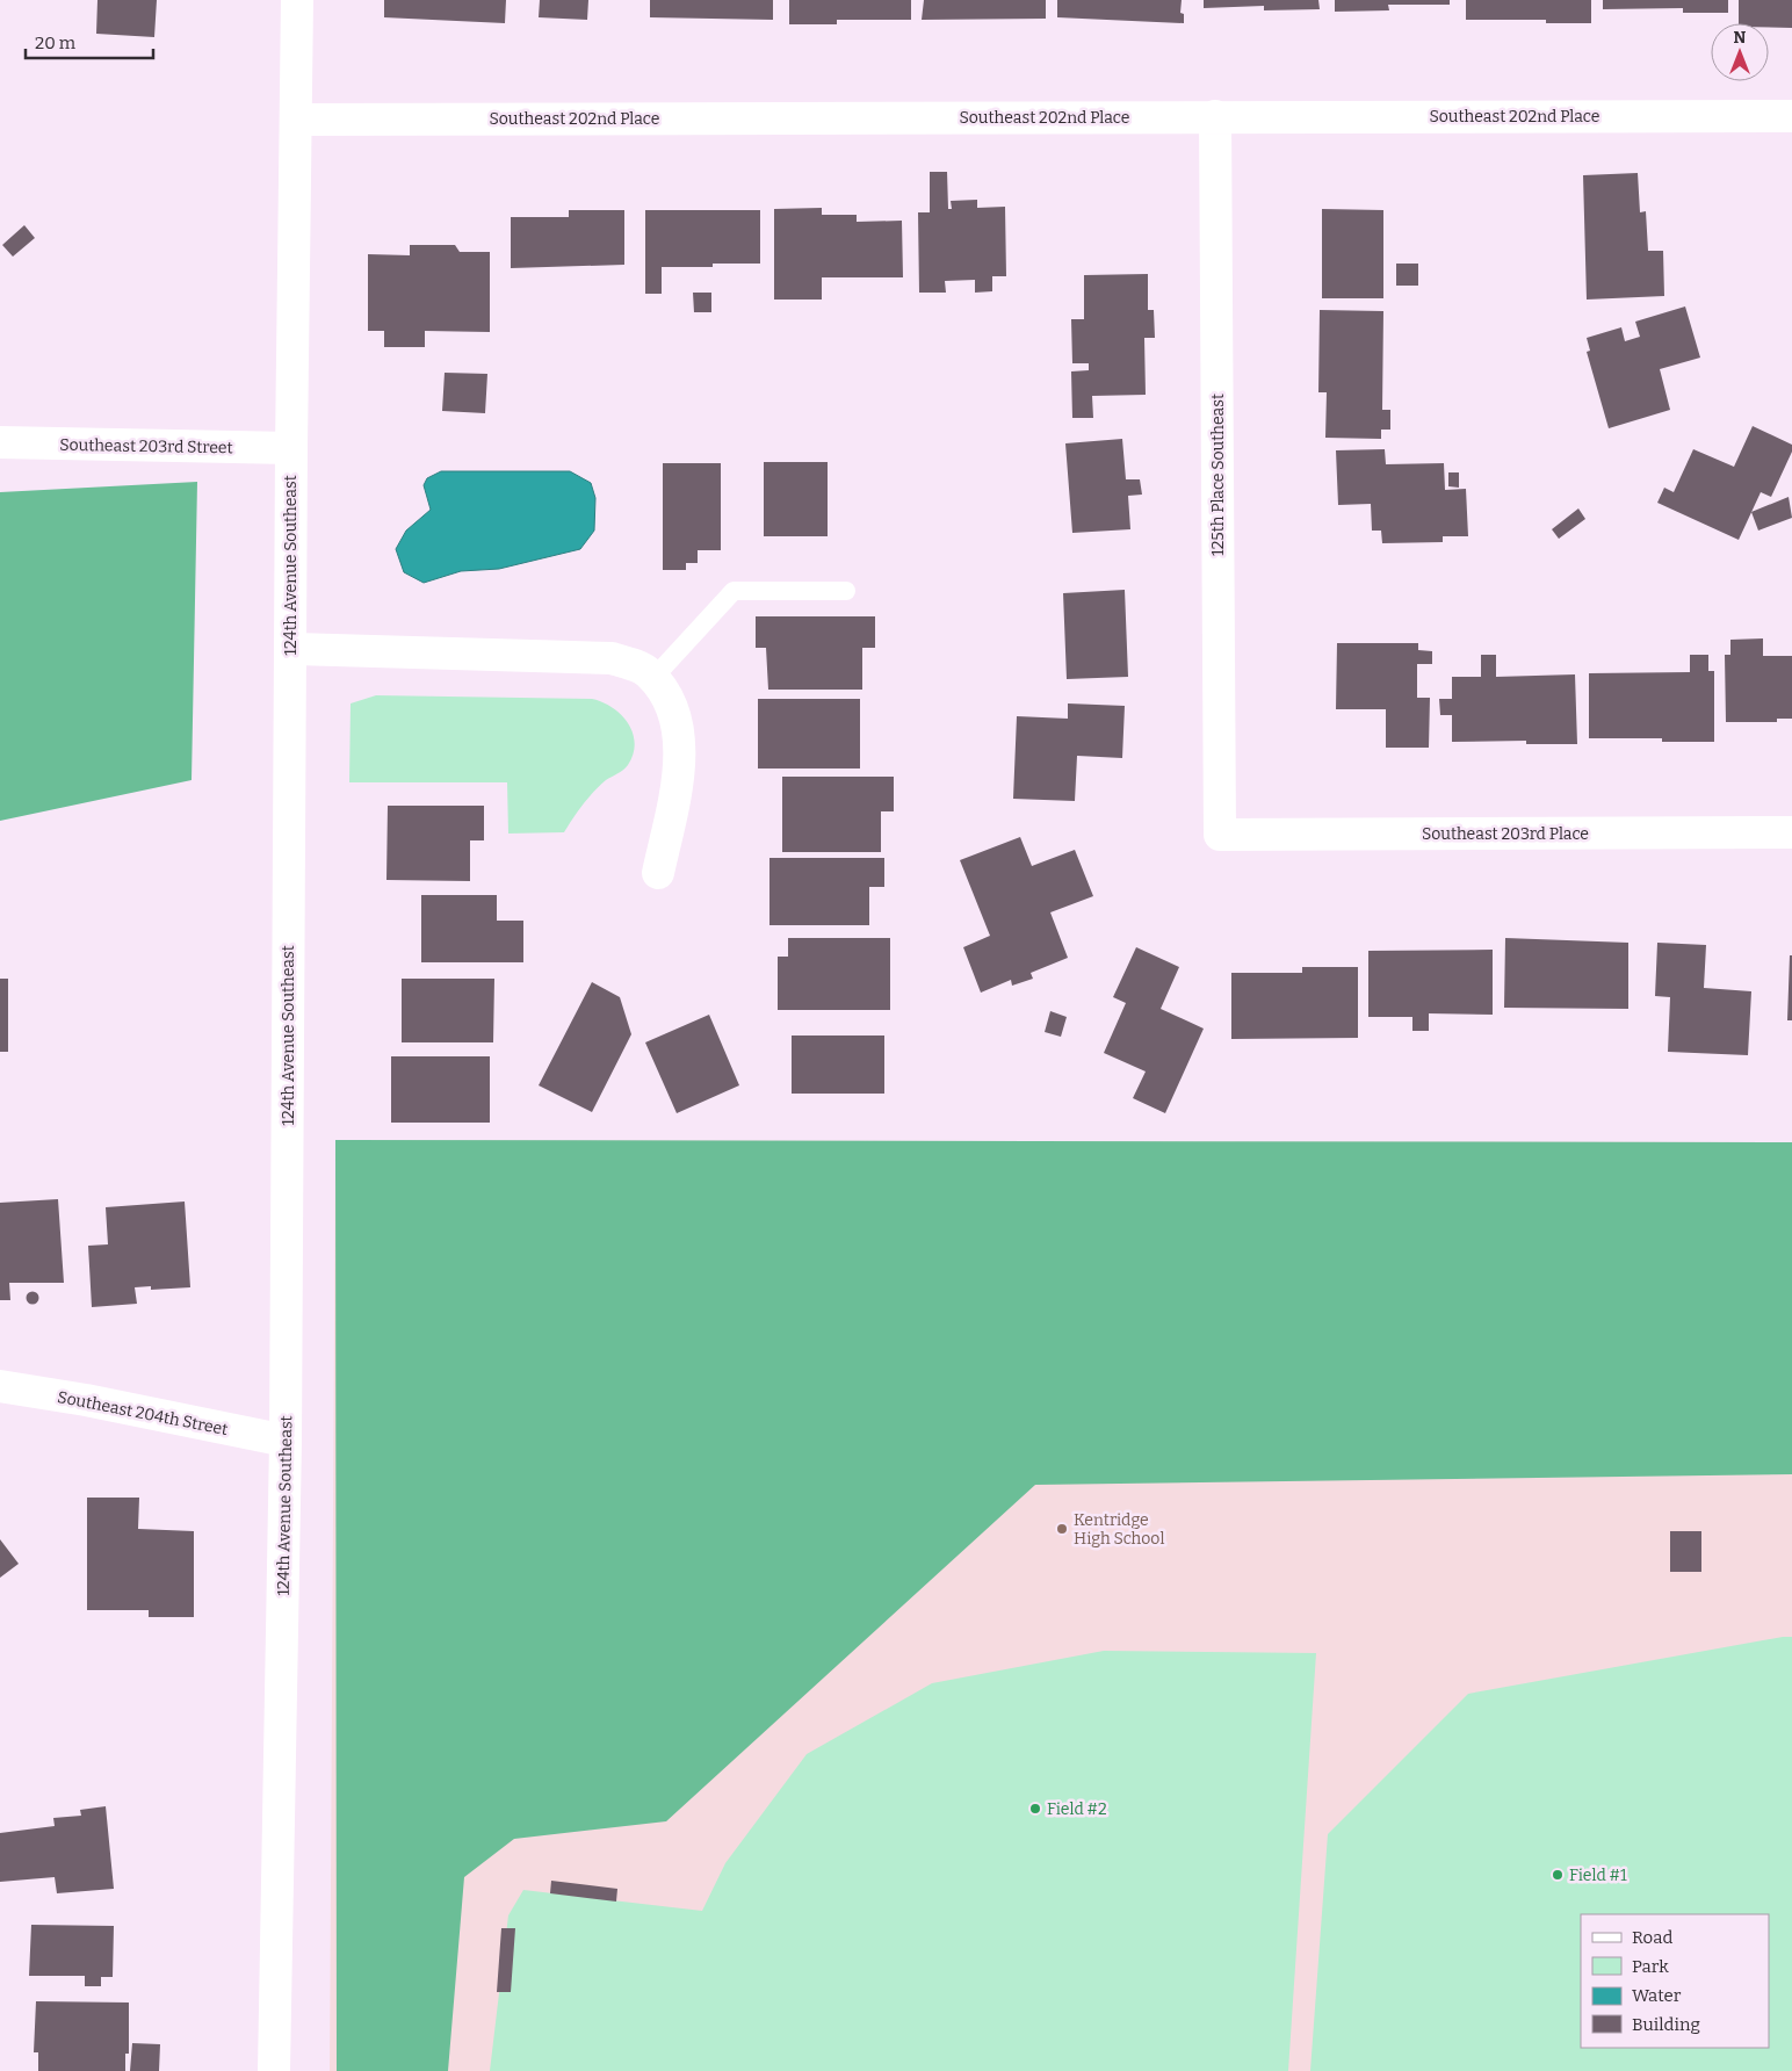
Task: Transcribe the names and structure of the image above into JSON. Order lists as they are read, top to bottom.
{
  "streets": {
    "street": [
      "Southeast 202nd Place",
      "Southeast 203rd Street",
      "125th Place Southeast",
      "124th Avenue Southeast",
      "Southeast 203rd Place",
      "Southeast 204th Street"
    ]
  },
  "crossings": [
    ["Southeast 202nd Place", "125th Place Southeast"],
    ["Southeast 202nd Place", "124th Avenue Southeast"],
    ["Southeast 203rd Street", "124th Avenue Southeast"],
    ["125th Place Southeast", "Southeast 203rd Place"],
    ["124th Avenue Southeast", "Southeast 204th Street"]
  ],
  "places": ["Kentridge High School", "Field #2", "Field #1"],
  "legend": [
    "Road",
    "Park",
    "Water",
    "Building"
  ],
  "scale_bar": "20 m",
  "north": "top"
}
